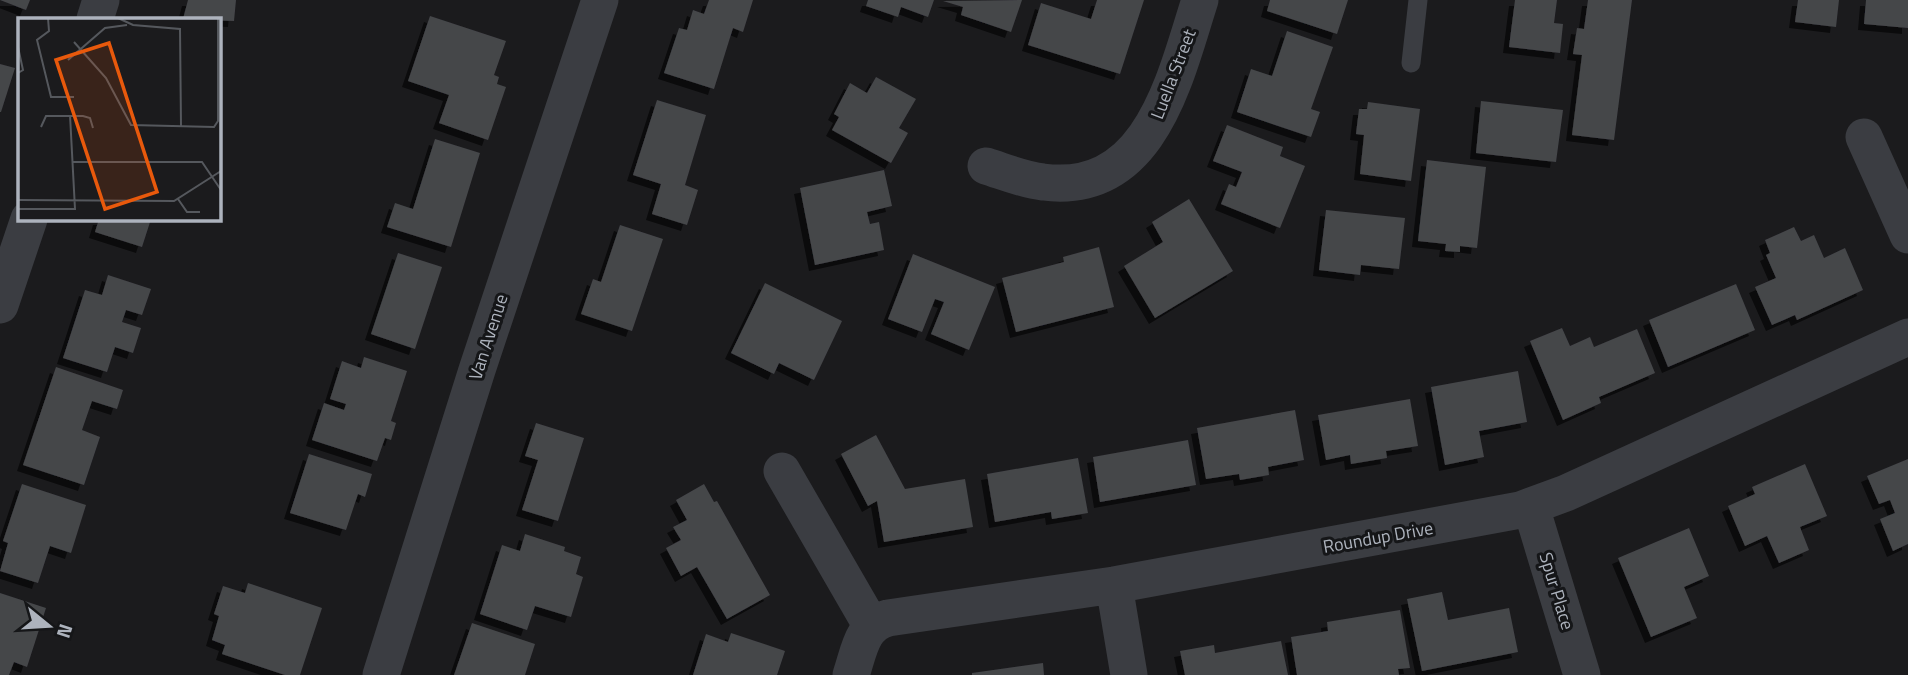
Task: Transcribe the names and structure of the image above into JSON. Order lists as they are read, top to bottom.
{
  "streets": {
    "street": [
      "Luella Street",
      "Van Avenue",
      "Roundup Drive",
      "Spur Place"
    ]
  },
  "crossings": [
    ["Roundup Drive", "Spur Place"]
  ],
  "north": "right"
}
